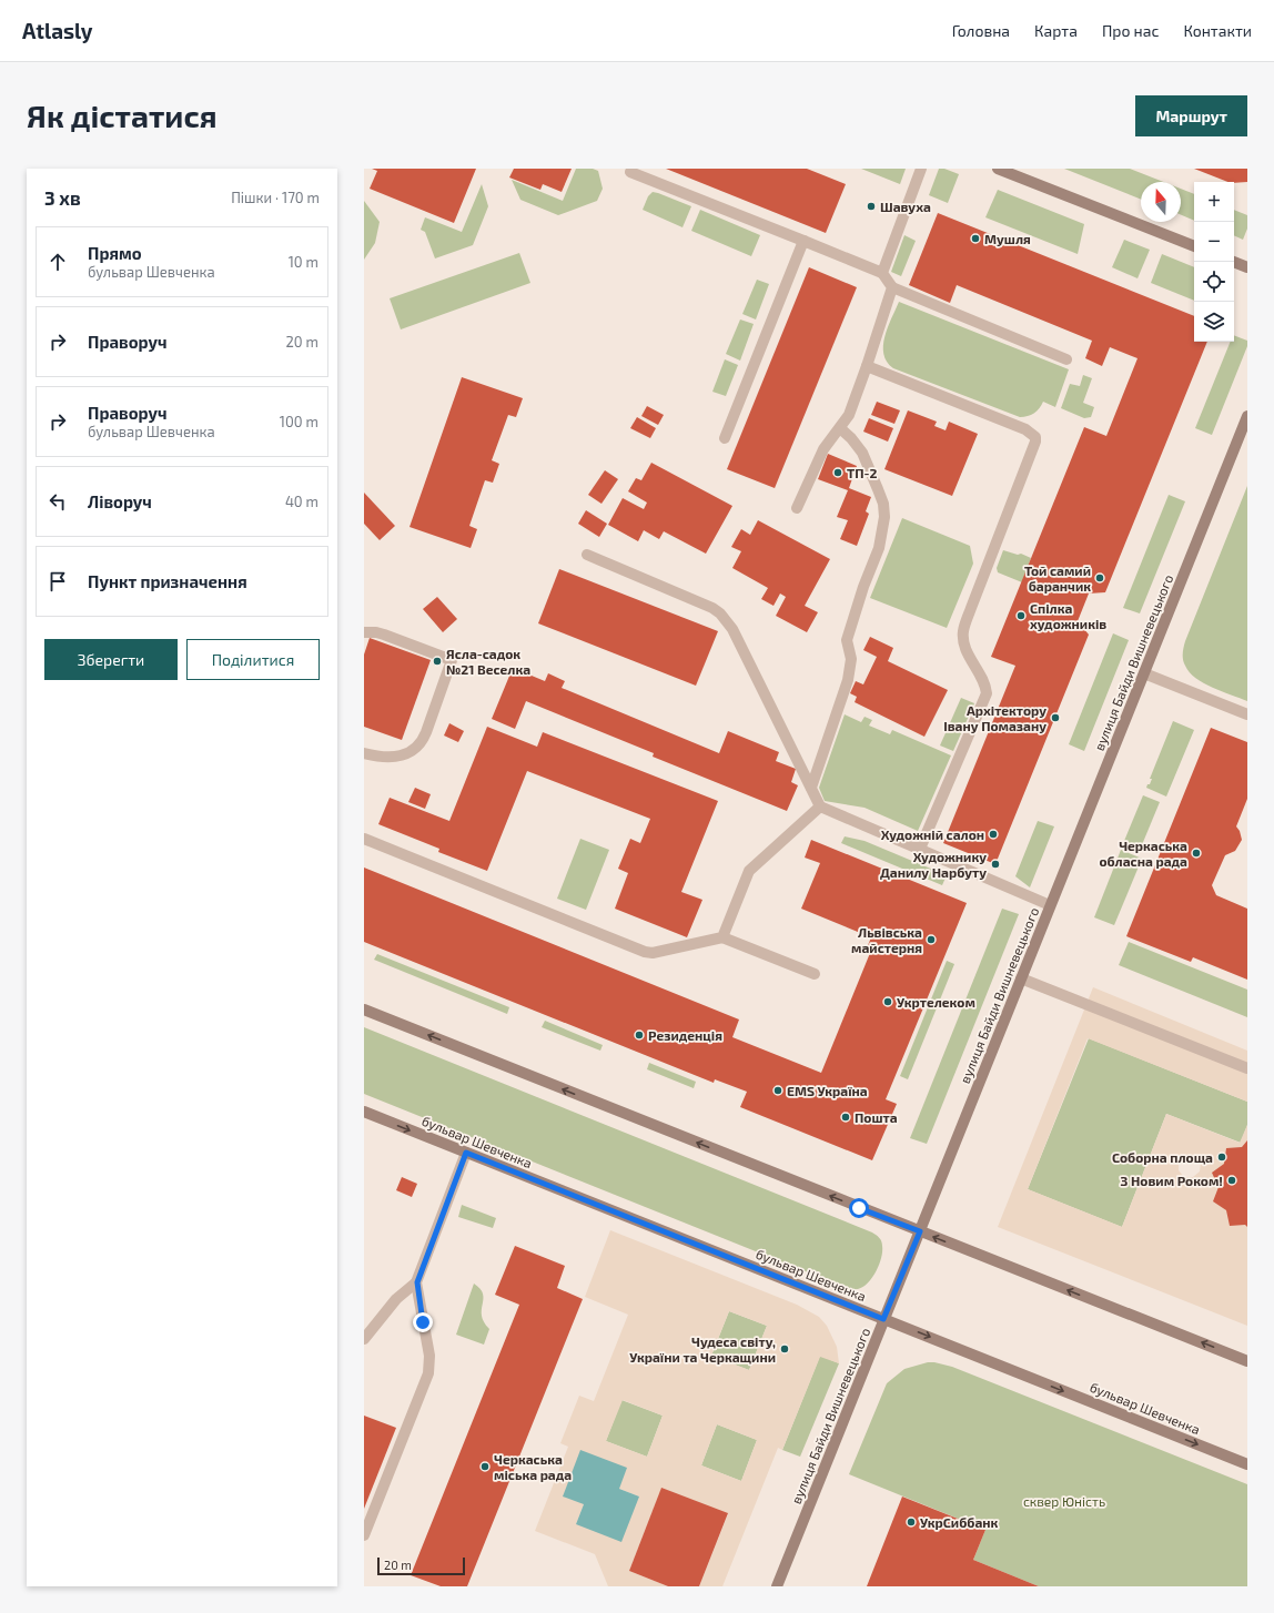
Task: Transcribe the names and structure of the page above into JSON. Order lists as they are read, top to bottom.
{
  "streets": {
    "main road": ["вулиця Байди Вишневецького", "бульвар Шевченка"]
  },
  "crossings": [
    ["вулиця Байди Вишневецького", "бульвар Шевченка"]
  ],
  "parks": ["сквер Юність"],
  "places": [
    "Шавуха",
    "Мушля",
    "ТП-2",
    "Той самий баранчик",
    "Спілка художників",
    "Ясла-садок №21 Веселка",
    "Архітектору Івану Помазану",
    "Художній салон",
    "Черкаська обласна рада",
    "Художнику Данилу Нарбуту",
    "Львівська майстерня",
    "Укртелеком",
    "Резиденція",
    "EMS Україна",
    "Пошта",
    "Соборна площа",
    "З Новим Роком!",
    "Чудеса світу, України та Черкащини",
    "Черкаська міська рада",
    "УкрСиббанк"
  ],
  "scale_bar": "20 m",
  "north": "top",
  "page": {
    "header": "Atlasly",
    "nav": [
      "Головна",
      "Карта",
      "Про нас",
      "Контакти"
    ],
    "buttons": [
      "Маршрут",
      ["Зберегти", "Поділитися"]
    ],
    "title": "Як дістатися",
    "heading": ["3 хв", "Пішки · 170 m"],
    "map_buttons": ["+", "−"],
    "list": [
      ["Прямо", "бульвар Шевченка", "10 m"],
      ["Праворуч", "20 m"],
      ["Праворуч", "бульвар Шевченка", "100 m"],
      ["Ліворуч", "40 m"],
      "Пункт призначення"
    ],
    "scale": "20 m"
  }
}
